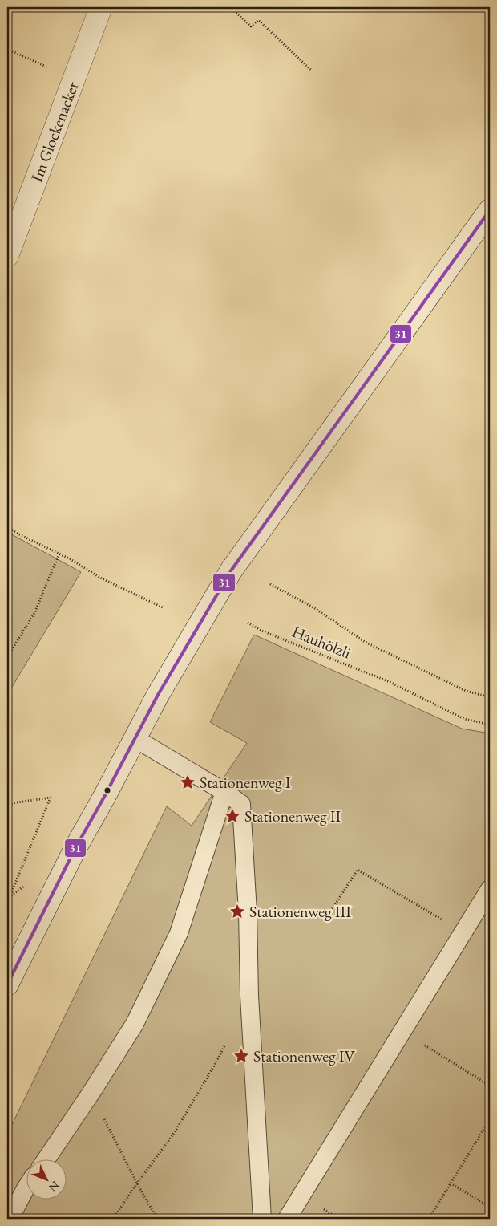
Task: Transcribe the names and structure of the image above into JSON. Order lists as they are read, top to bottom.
{
  "streets": {
    "main road": ["Im Glockenacker"],
    "path": ["Hauhölzli"]
  },
  "places": {
    "place": [
      "Stationenweg I",
      "Stationenweg II",
      "Stationenweg III",
      "Stationenweg IV"
    ]
  },
  "lines": ["transit line 31"],
  "north": "bottom right"
}
